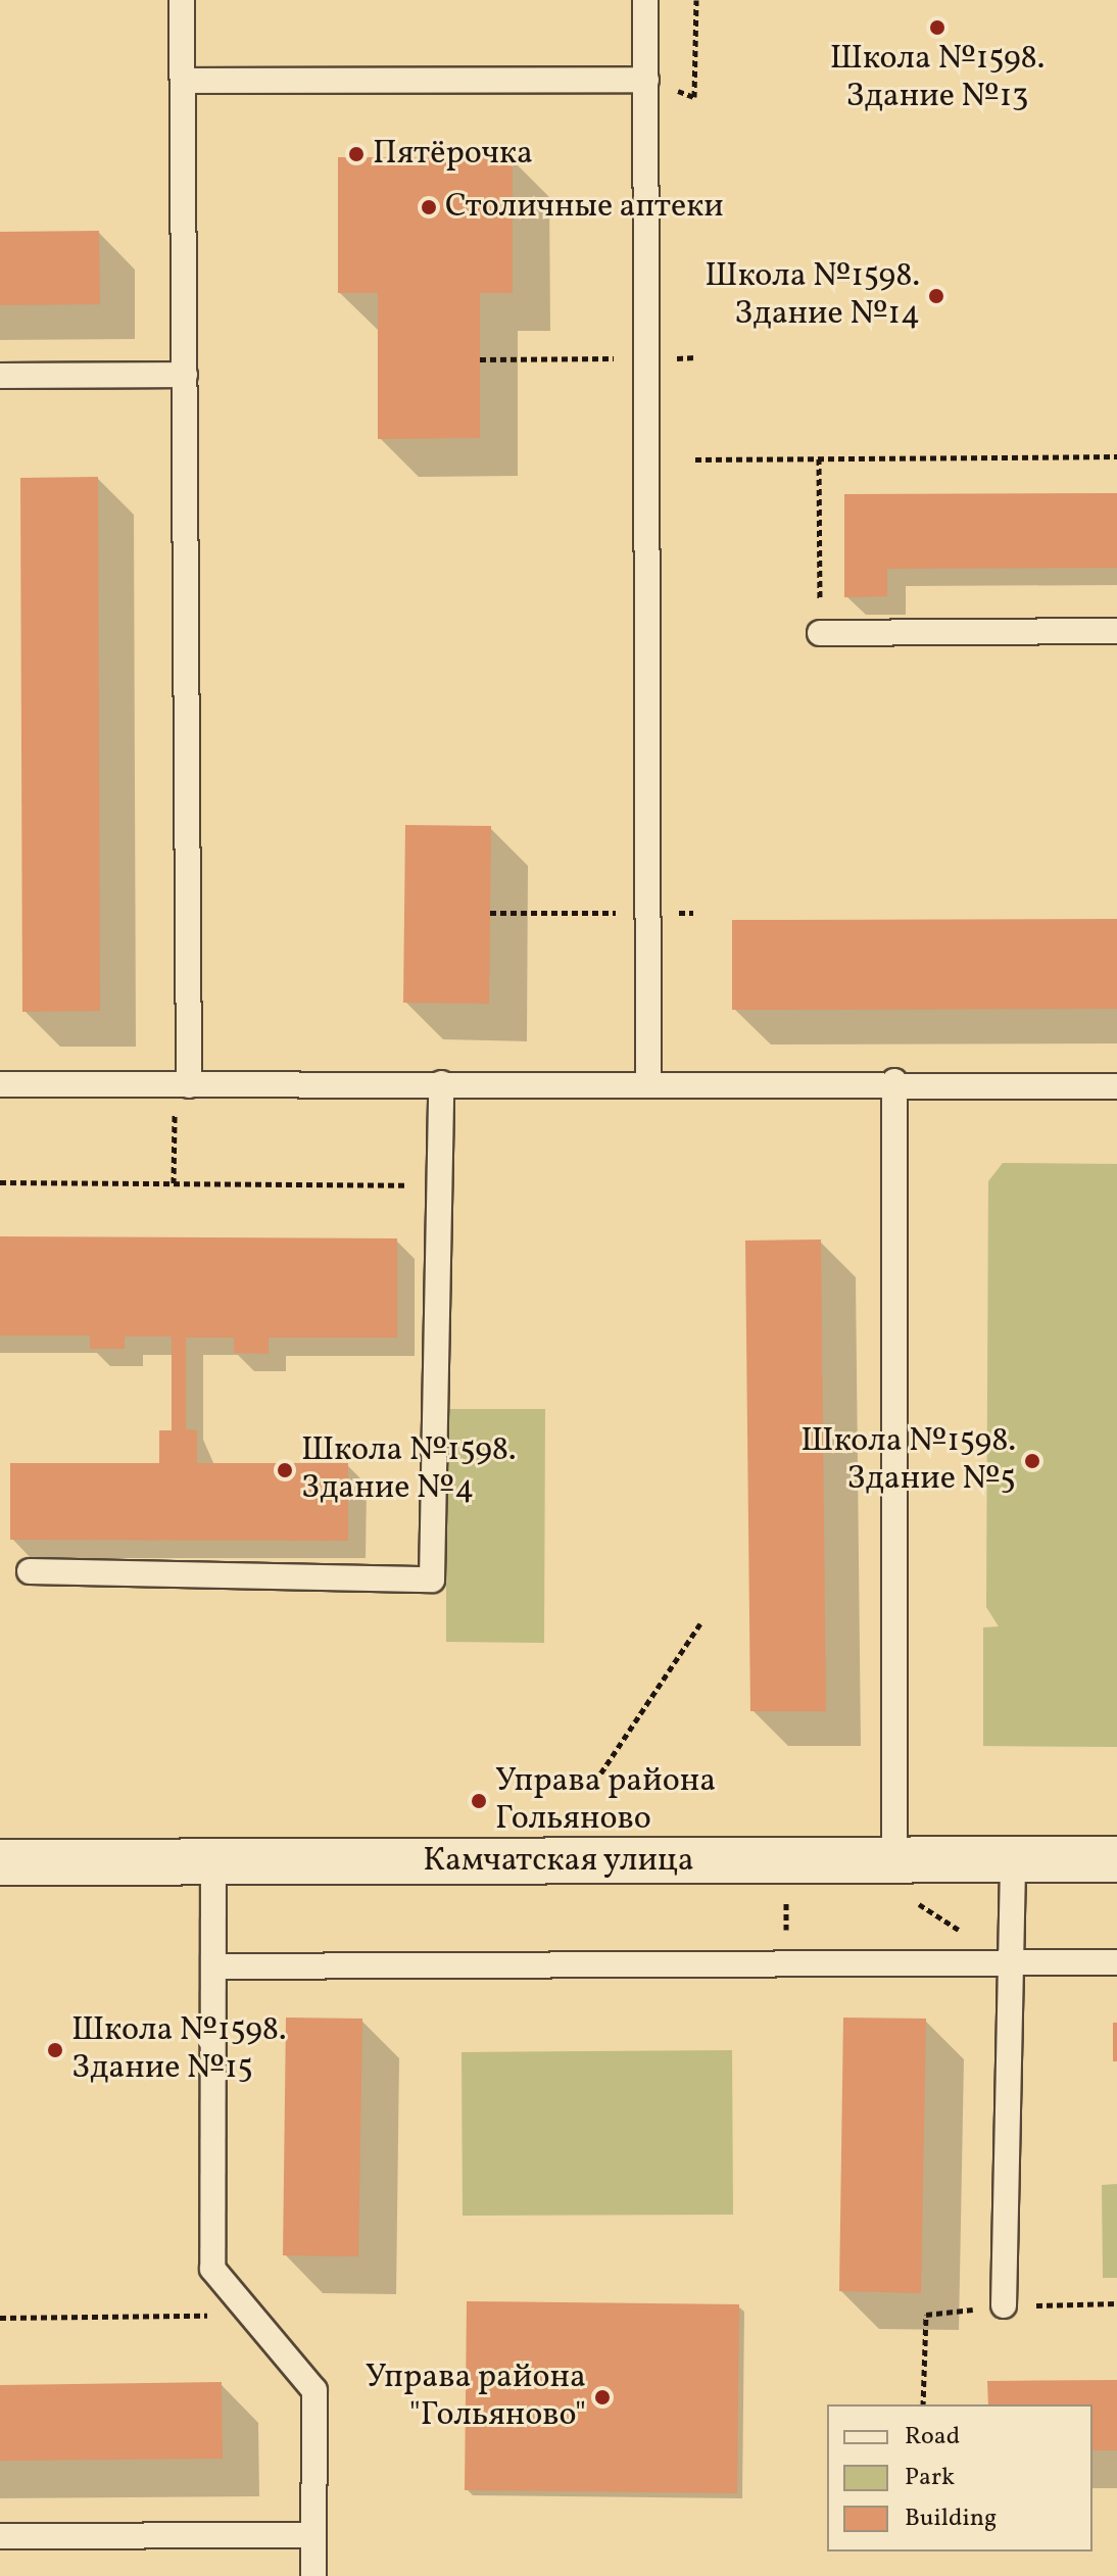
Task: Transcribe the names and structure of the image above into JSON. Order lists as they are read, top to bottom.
{
  "streets": {
    "street": ["Камчатская улица"]
  },
  "places": [
    "Школа №1598. Здание №13",
    "Пятёрочка",
    "Столичные аптеки",
    "Школа №1598. Здание №14",
    "Школа №1598. Здание №5",
    "Школа №1598. Здание №4",
    "Управа района Гольяново",
    "Школа №1598. Здание №15",
    "Управа района \"Гольяново\""
  ],
  "legend": ["Road", "Park", "Building"]
}
